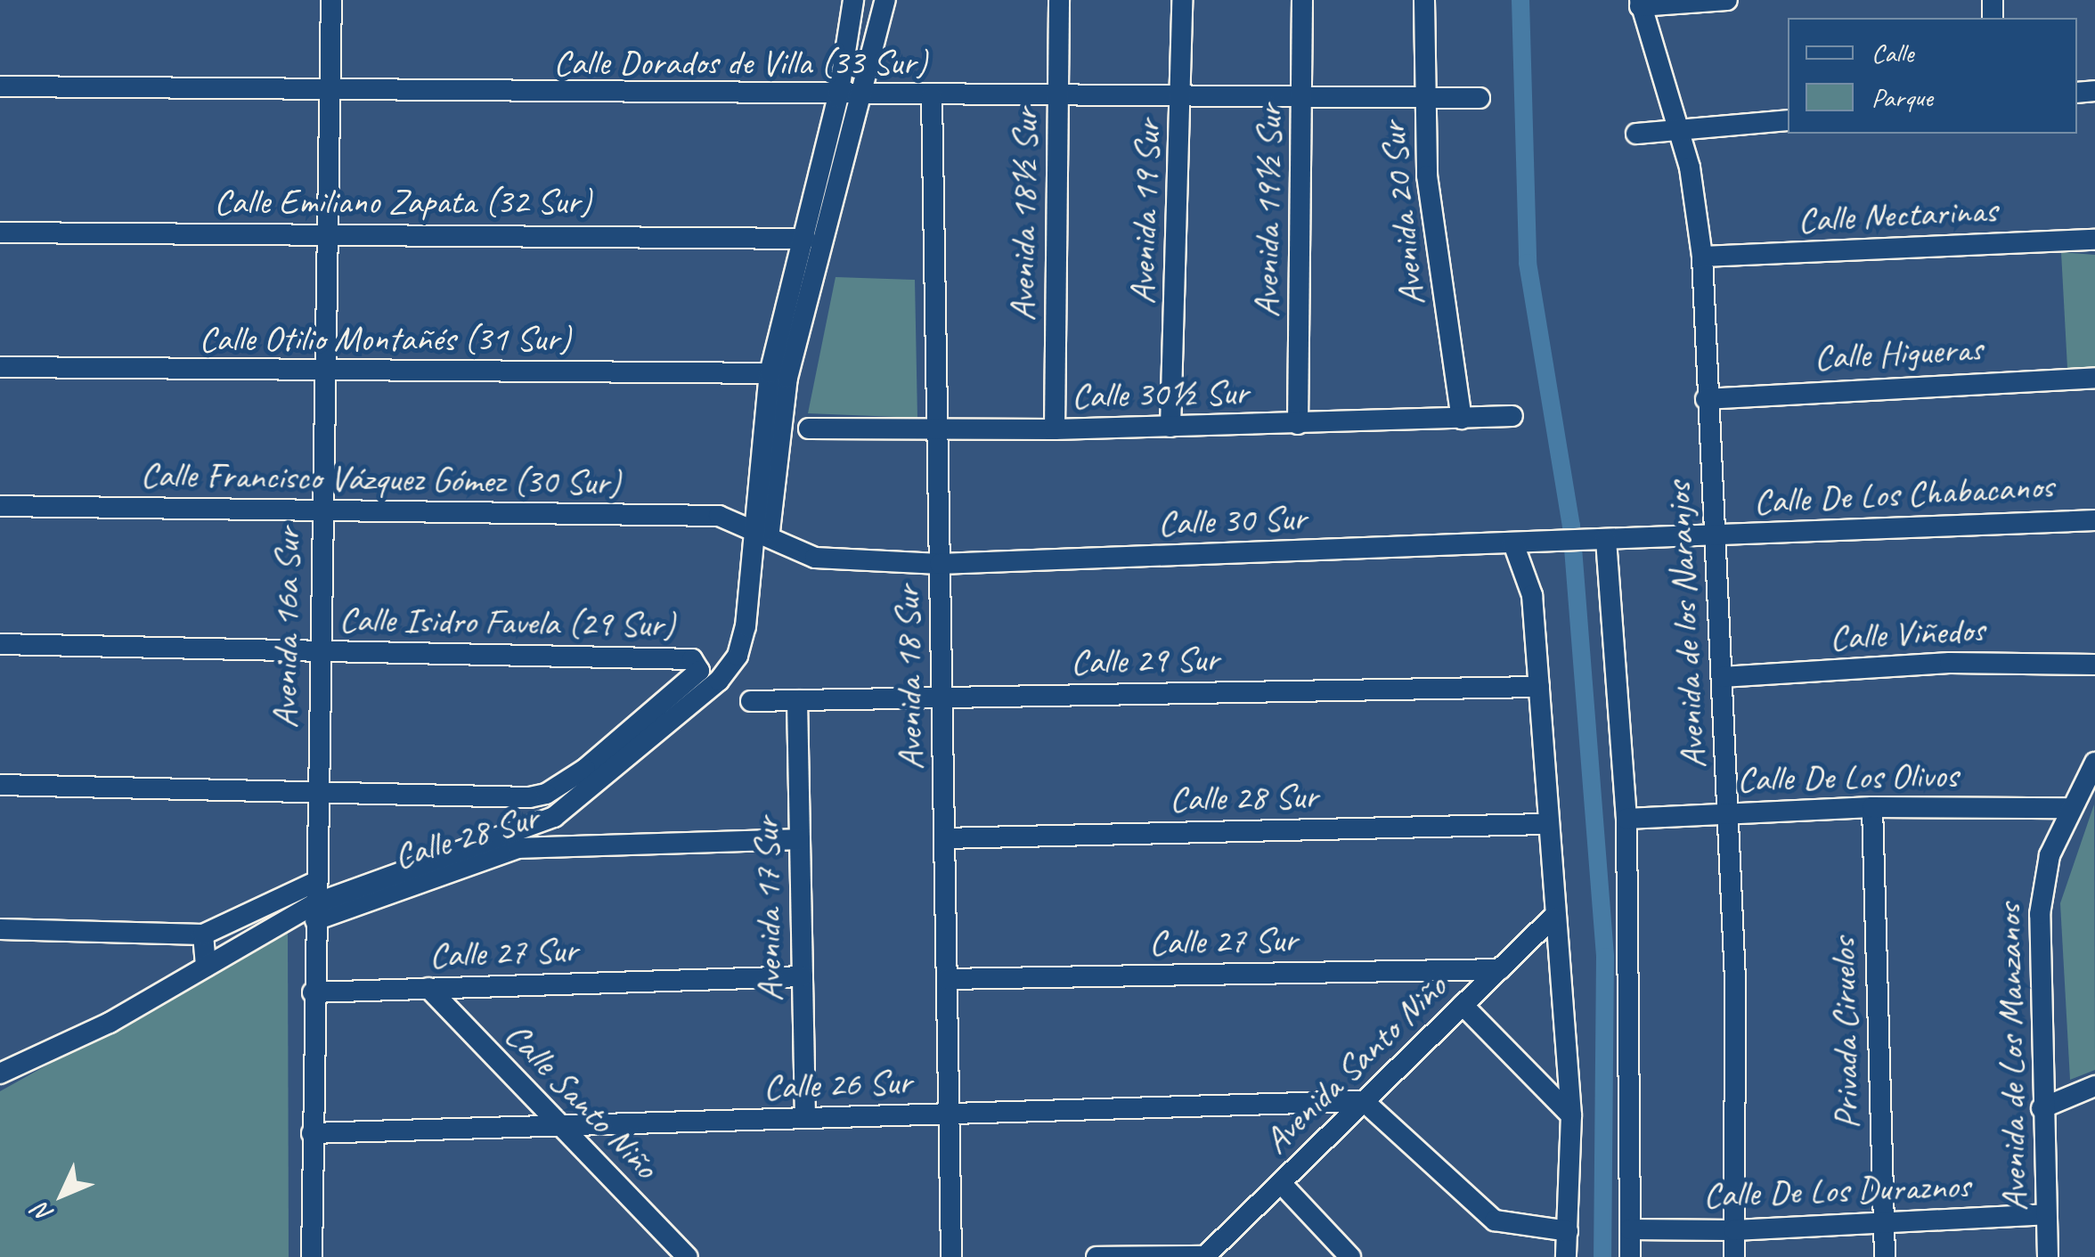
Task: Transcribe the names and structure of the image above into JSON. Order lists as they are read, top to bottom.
{
  "streets": {
    "street": [
      "Calle Dorados de Villa (33 Sur)",
      "Calle Emiliano Zapata (32 Sur)",
      "Avenida 19½ Sur",
      "Avenida 19 Sur",
      "Avenida 20 Sur",
      "Avenida 18½ Sur",
      "Calle Nectarinas",
      "Calle Otilio Montañés (31 Sur)",
      "Calle Higueras",
      "Calle 30½ Sur",
      "Calle Francisco Vázquez Gómez (30 Sur)",
      "Calle De Los Chabacanos",
      "Calle 30 Sur",
      "Calle Isidro Favela (29 Sur)",
      "Avenida de los Naranjos",
      "Avenida 16a Sur",
      "Calle Viñedos",
      "Calle 29 Sur",
      "Avenida 18 Sur",
      "Calle De Los Olivos",
      "Calle 28 Sur",
      "Avenida 17 Sur",
      "Calle 27 Sur",
      "Privada Ciruelos",
      "Avenida de Los Manzanos",
      "Avenida Santo Niño",
      "Calle 26 Sur",
      "Calle Santo Niño",
      "Calle De Los Duraznos"
    ]
  },
  "crossings": [
    ["Calle Dorados de Villa (33 Sur)", "Avenida 19½ Sur"],
    ["Calle Dorados de Villa (33 Sur)", "Avenida 19 Sur"],
    ["Calle Dorados de Villa (33 Sur)", "Avenida 20 Sur"],
    ["Calle Dorados de Villa (33 Sur)", "Avenida 18½ Sur"],
    ["Calle Dorados de Villa (33 Sur)", "Avenida 16a Sur"],
    ["Calle Dorados de Villa (33 Sur)", "Avenida 18 Sur"],
    ["Calle Emiliano Zapata (32 Sur)", "Avenida 16a Sur"],
    ["Avenida 19½ Sur", "Calle 30½ Sur"],
    ["Avenida 19 Sur", "Calle 30½ Sur"],
    ["Avenida 20 Sur", "Calle 30½ Sur"],
    ["Avenida 18½ Sur", "Calle 30½ Sur"],
    ["Calle Nectarinas", "Avenida de los Naranjos"],
    ["Calle Otilio Montañés (31 Sur)", "Avenida 16a Sur"],
    ["Calle Higueras", "Avenida de los Naranjos"],
    ["Calle 30½ Sur", "Avenida 18 Sur"],
    ["Calle Francisco Vázquez Gómez (30 Sur)", "Calle 30 Sur"],
    ["Calle Francisco Vázquez Gómez (30 Sur)", "Avenida 16a Sur"],
    ["Calle De Los Chabacanos", "Calle 30 Sur"],
    ["Calle De Los Chabacanos", "Avenida de los Naranjos"],
    ["Calle 30 Sur", "Avenida de los Naranjos"],
    ["Calle 30 Sur", "Avenida 18 Sur"],
    ["Calle Isidro Favela (29 Sur)", "Avenida 16a Sur"],
    ["Avenida de los Naranjos", "Calle Viñedos"],
    ["Avenida de los Naranjos", "Calle De Los Olivos"],
    ["Avenida de los Naranjos", "Calle De Los Duraznos"],
    ["Avenida 16a Sur", "Calle 28 Sur"],
    ["Avenida 16a Sur", "Calle 27 Sur"],
    ["Avenida 16a Sur", "Calle 26 Sur"],
    ["Calle 29 Sur", "Avenida 18 Sur"],
    ["Calle 29 Sur", "Avenida 17 Sur"],
    ["Avenida 18 Sur", "Calle 28 Sur"],
    ["Avenida 18 Sur", "Calle 27 Sur"],
    ["Avenida 18 Sur", "Calle 26 Sur"],
    ["Calle De Los Olivos", "Privada Ciruelos"],
    ["Calle De Los Olivos", "Avenida de Los Manzanos"],
    ["Calle 28 Sur", "Avenida 17 Sur"],
    ["Avenida 17 Sur", "Calle 27 Sur"],
    ["Avenida 17 Sur", "Calle 26 Sur"],
    ["Calle 27 Sur", "Avenida Santo Niño"],
    ["Calle 27 Sur", "Calle Santo Niño"],
    ["Privada Ciruelos", "Calle De Los Duraznos"],
    ["Avenida de Los Manzanos", "Calle De Los Duraznos"],
    ["Avenida Santo Niño", "Calle 26 Sur"],
    ["Calle 26 Sur", "Calle Santo Niño"]
  ],
  "legend": ["Calle", "Parque"],
  "north": "bottom left"
}
